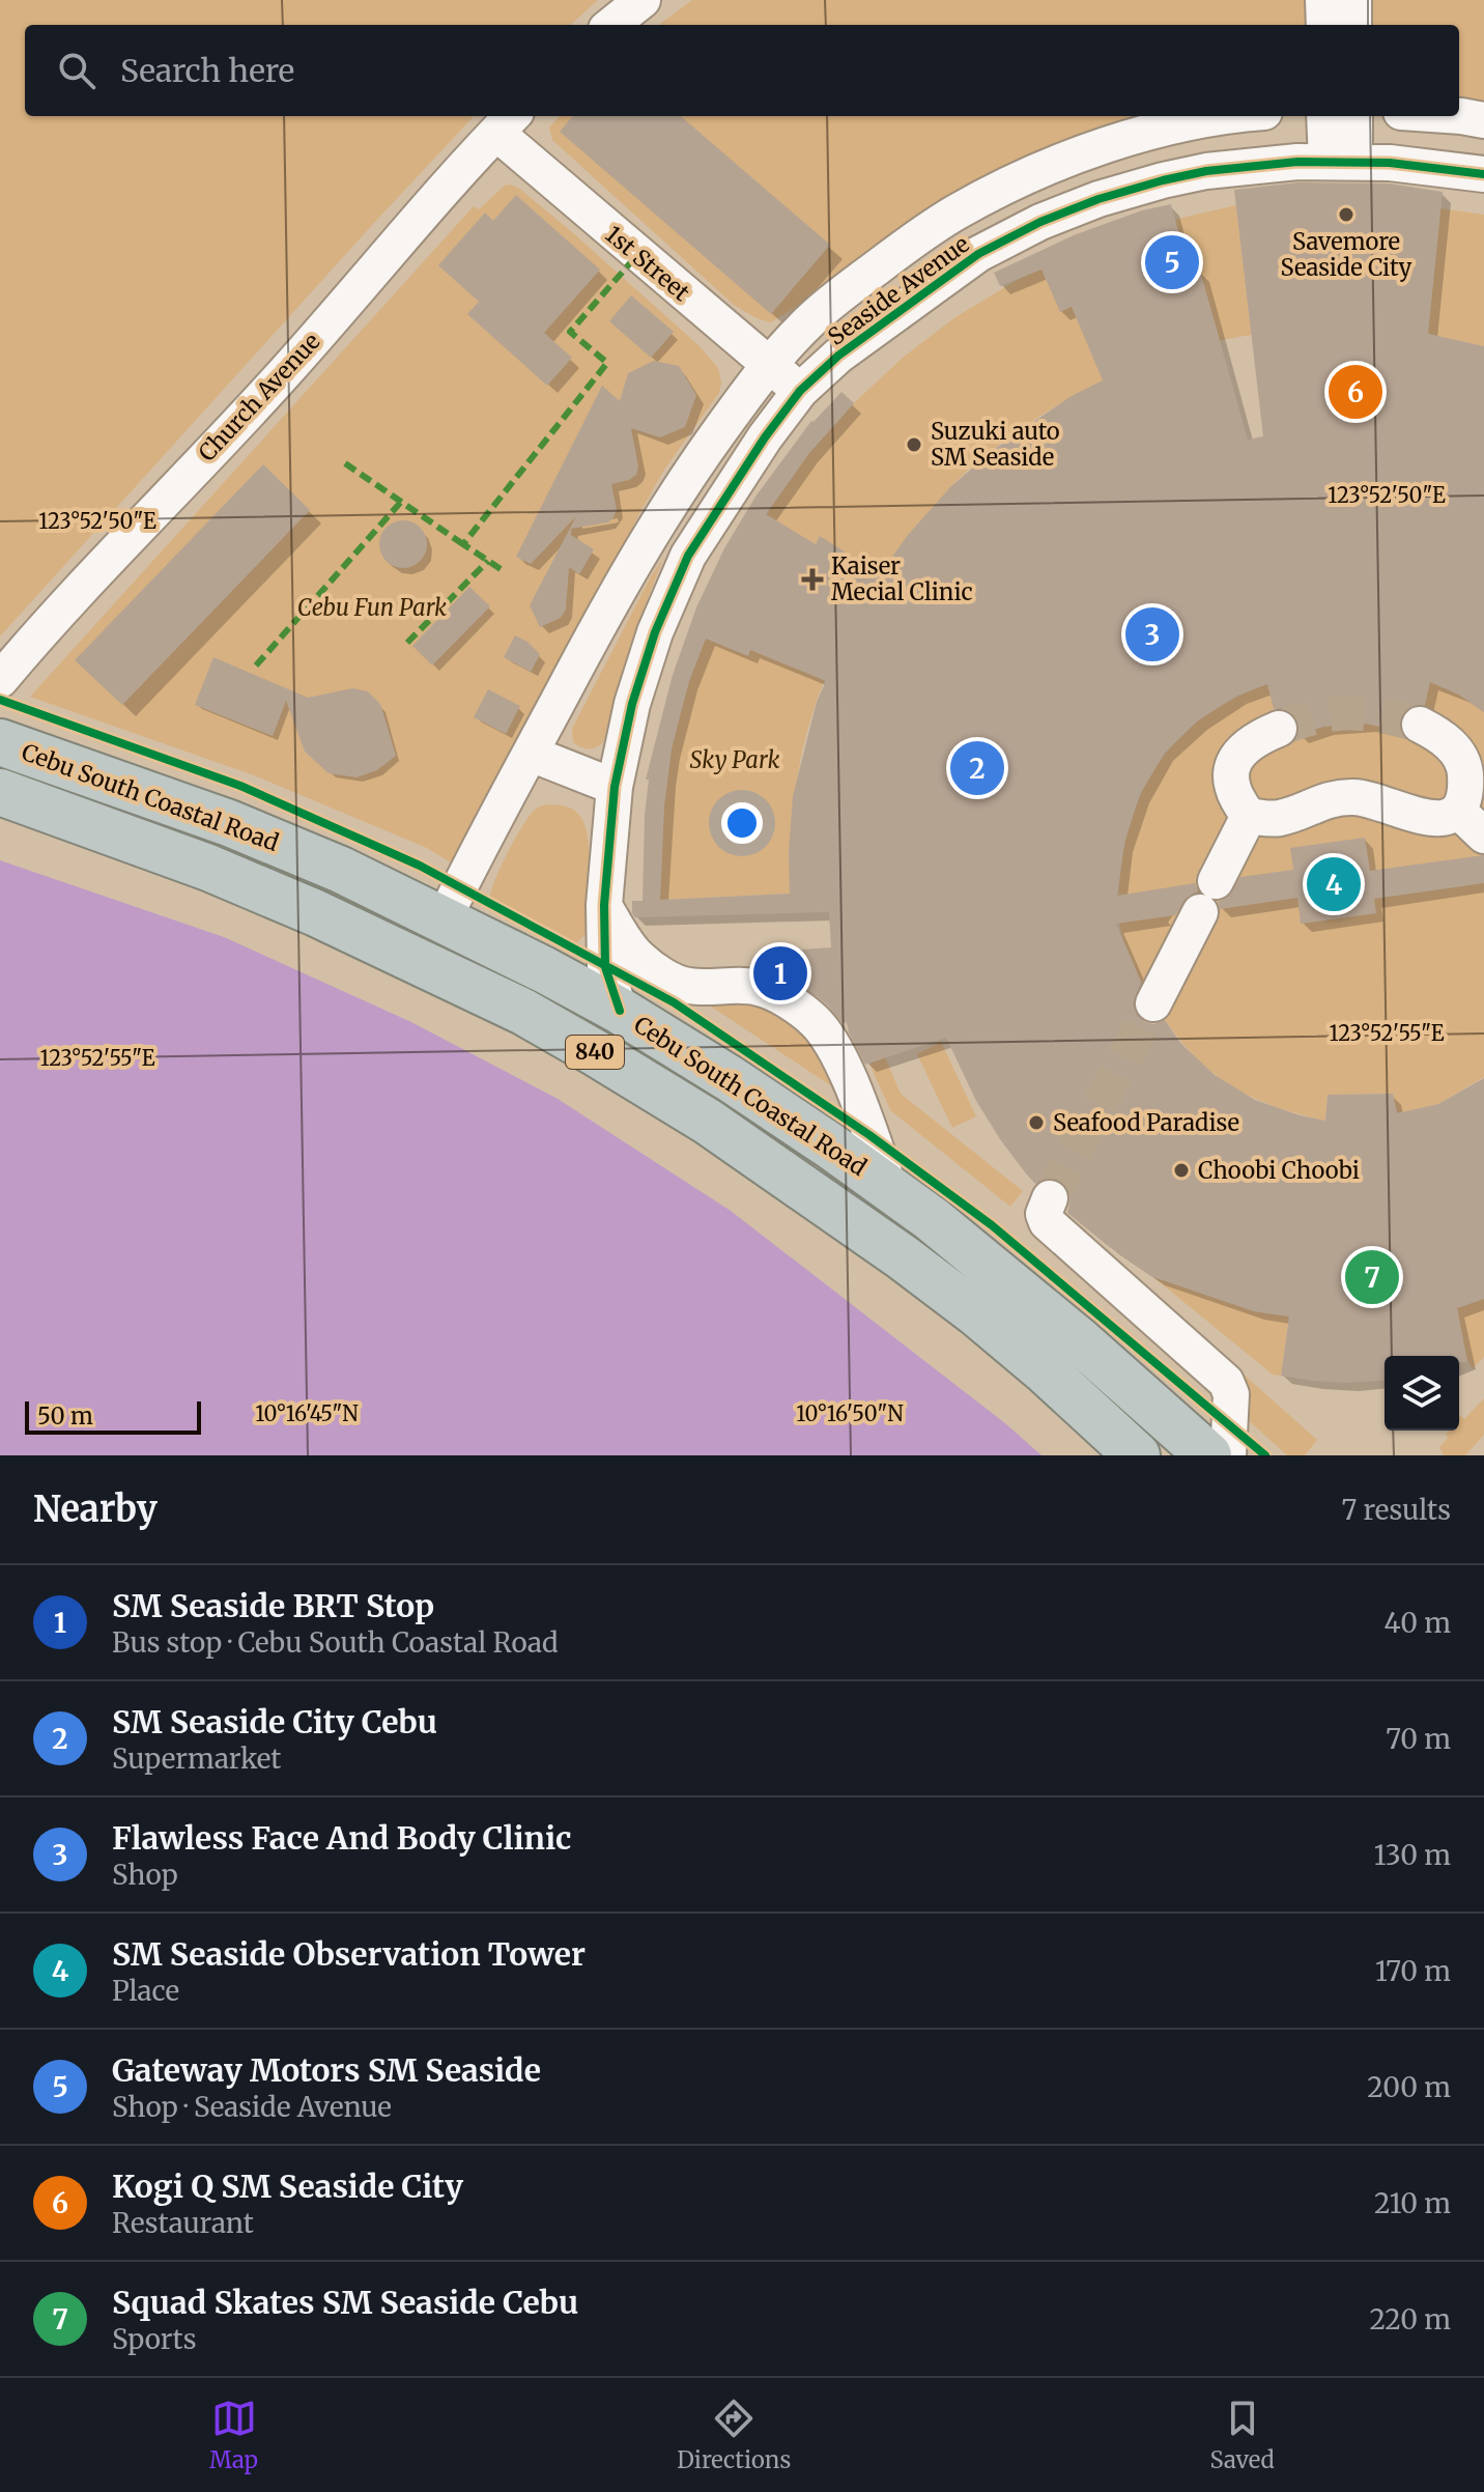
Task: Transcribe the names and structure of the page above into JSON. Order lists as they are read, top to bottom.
{
  "streets": {
    "highway": ["Cebu South Coastal Road", "840"],
    "street": ["1st Street", "Seaside Avenue", "Church Avenue"]
  },
  "crossings": [
    ["1st Street", "Seaside Avenue"],
    ["1st Street", "Church Avenue"],
    ["Seaside Avenue", "Cebu South Coastal Road"]
  ],
  "parks": ["Cebu Fun Park", "Sky Park"],
  "places": {
    "other": [
      "Savemore Seaside City",
      "Suzuki auto SM Seaside",
      "Seafood Paradise",
      "Choobi Choobi"
    ],
    "health": ["Kaiser Mecial Clinic"]
  },
  "scale_bar": "50 m",
  "page": {
    "search": "Search here",
    "pins": [
      "5",
      "6",
      "3",
      "2",
      "4",
      "1",
      "7"
    ],
    "scale": "50 m",
    "heading": ["Nearby", "7 results"],
    "list": [
      {
        "mark": "1",
        "name": "SM Seaside BRT Stop",
        "note": "Bus stop · Cebu South Coastal Road",
        "value": "40 m"
      },
      {
        "mark": "2",
        "name": "SM Seaside City Cebu",
        "note": "Supermarket",
        "value": "70 m"
      },
      {
        "mark": "3",
        "name": "Flawless Face And Body Clinic",
        "note": "Shop",
        "value": "130 m"
      },
      {
        "mark": "4",
        "name": "SM Seaside Observation Tower",
        "note": "Place",
        "value": "170 m"
      },
      {
        "mark": "5",
        "name": "Gateway Motors SM Seaside",
        "note": "Shop · Seaside Avenue",
        "value": "200 m"
      },
      {
        "mark": "6",
        "name": "Kogi Q SM Seaside City",
        "note": "Restaurant",
        "value": "210 m"
      },
      {
        "mark": "7",
        "name": "Squad Skates SM Seaside Cebu",
        "note": "Sports",
        "value": "220 m"
      }
    ],
    "nav": ["Map", "Directions", "Saved"]
  },
  "coordinates": [
    "123°52'50\"E",
    "123°52'55\"E",
    "10°16'45\"N",
    "10°16'50\"N"
  ]
}
